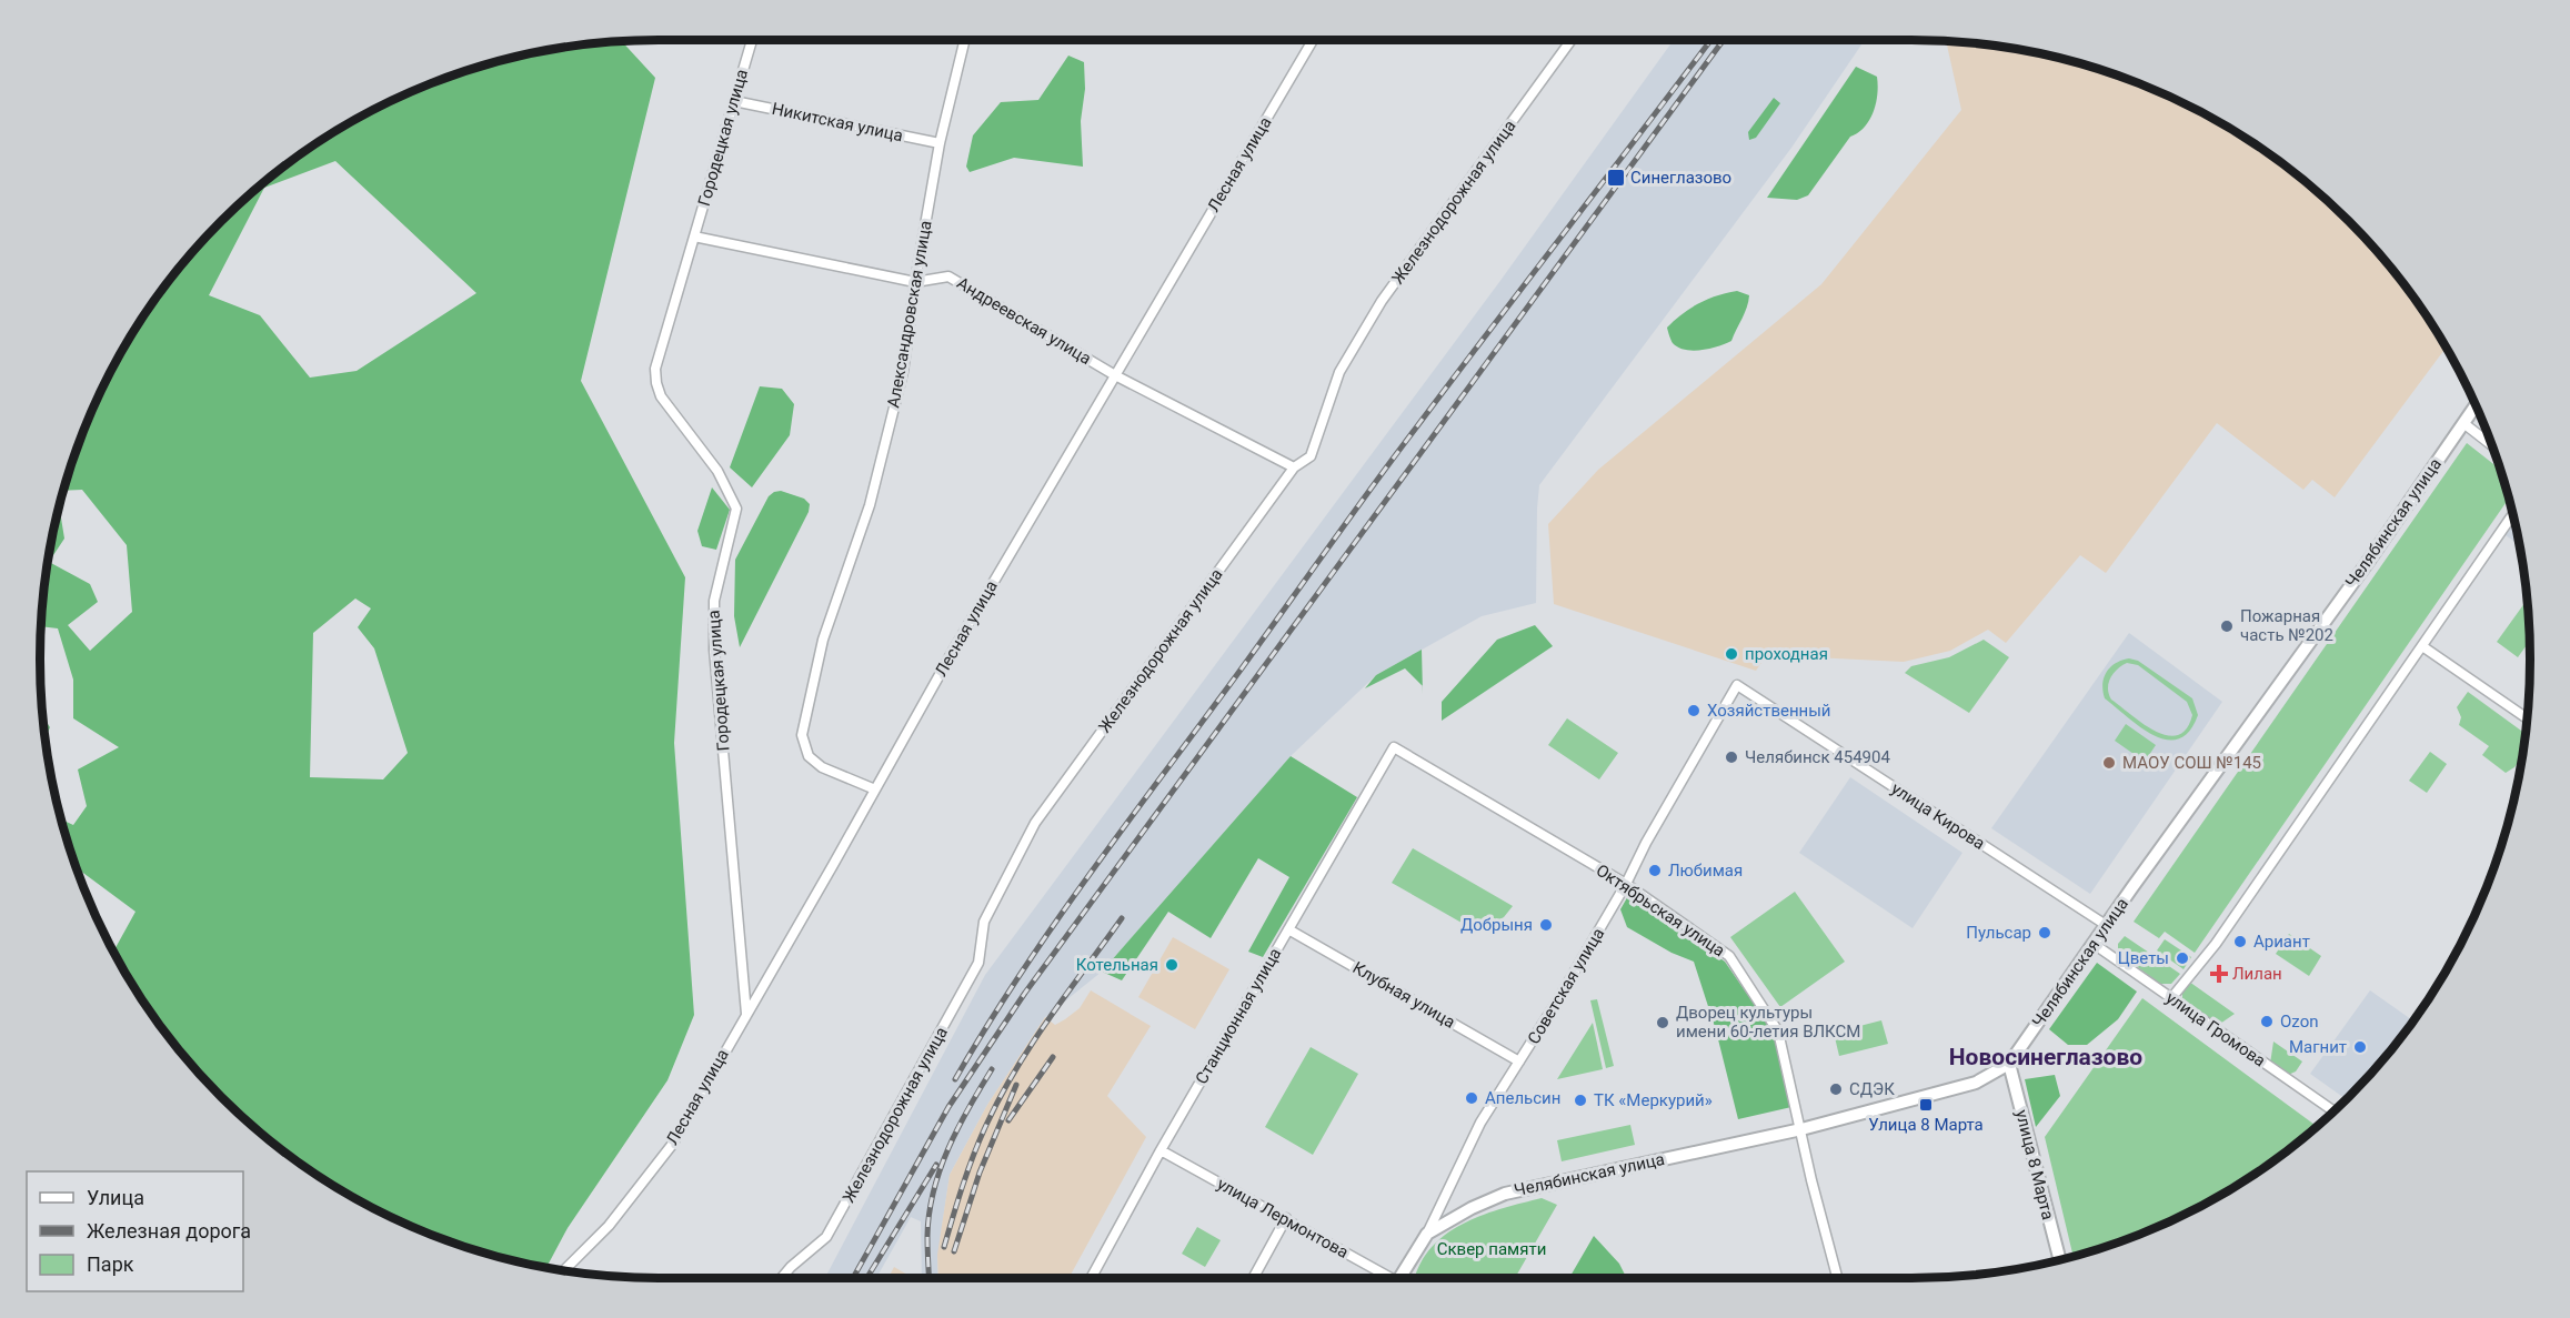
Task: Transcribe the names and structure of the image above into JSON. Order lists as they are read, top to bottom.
{
  "streets": {
    "street": [
      "Никитская улица",
      "Городецкая улица",
      "Лесная улица",
      "Железнодорожная улица",
      "Александровская улица",
      "Андреевская улица",
      "Челябинская улица",
      "улица Кирова",
      "Октябрьская улица",
      "Советская улица",
      "Клубная улица",
      "Станционная улица",
      "улица Громова",
      "улица 8 Марта",
      "улица Лермонтова"
    ]
  },
  "crossings": [
    ["Никитская улица", "Городецкая улица"],
    ["Никитская улица", "Александровская улица"],
    ["Городецкая улица", "Лесная улица"],
    ["Городецкая улица", "Андреевская улица"],
    ["Лесная улица", "Александровская улица"],
    ["Лесная улица", "Андреевская улица"],
    ["Железнодорожная улица", "Андреевская улица"],
    ["Александровская улица", "Андреевская улица"],
    ["Челябинская улица", "улица Кирова"],
    ["Челябинская улица", "Октябрьская улица"],
    ["Челябинская улица", "Советская улица"],
    ["Челябинская улица", "улица Громова"],
    ["Челябинская улица", "улица 8 Марта"],
    ["улица Кирова", "Советская улица"],
    ["Октябрьская улица", "Советская улица"],
    ["Октябрьская улица", "Станционная улица"],
    ["Советская улица", "Клубная улица"],
    ["Клубная улица", "Станционная улица"],
    ["Станционная улица", "улица Лермонтова"]
  ],
  "districts": ["Новосинеглазово"],
  "parks": ["Сквер памяти"],
  "places": {
    "transit": ["Синеглазово", "Улица 8 Марта"],
    "other": [
      "Пожарная часть №202",
      "проходная",
      "Хозяйственный",
      "Челябинск 454904",
      "МАОУ СОШ №145",
      "Любимая",
      "Добрыня",
      "Пульсар",
      "Ариант",
      "Цветы",
      "Котельная",
      "Ozon",
      "Дворец культуры имени 60-летия ВЛКСМ",
      "Магнит",
      "СДЭК",
      "Апельсин",
      "ТК «Меркурий»"
    ],
    "health": ["Лилан"]
  },
  "legend": ["Улица", "Железная дорога", "Парк"]
}
